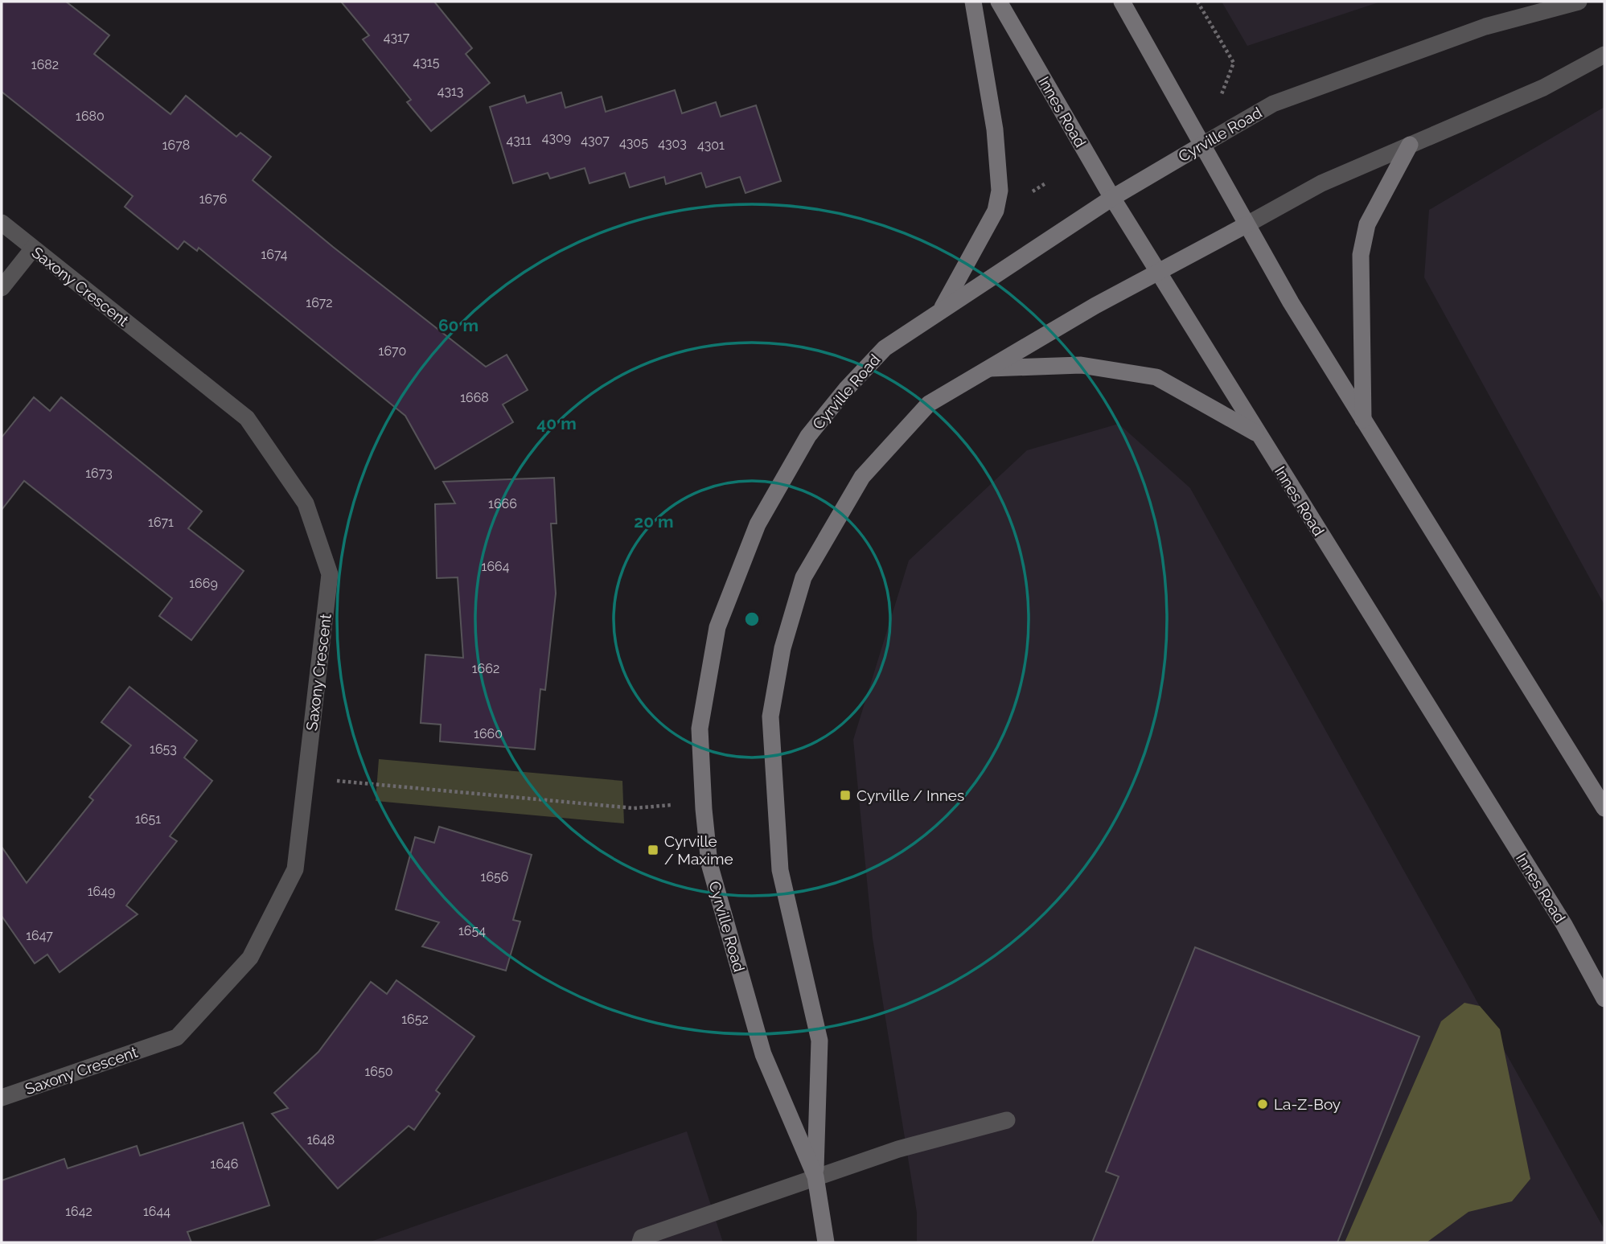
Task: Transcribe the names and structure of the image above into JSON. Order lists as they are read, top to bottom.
{
  "streets": {
    "main road": ["Innes Road", "Cyrville Road"],
    "street": ["Saxony Crescent"]
  },
  "crossings": [
    ["Innes Road", "Cyrville Road"]
  ],
  "places": {
    "transit": ["Cyrville / Innes", "Cyrville / Maxime"],
    "other": ["La-Z-Boy"]
  },
  "house_numbers": [
    "4317",
    "4315",
    "1682",
    "4313",
    "1680",
    "4309",
    "4311",
    "4307",
    "4305",
    "4303",
    "1678",
    "4301",
    "1676",
    "1674",
    "1672",
    "1670",
    "1668",
    "1673",
    "1666",
    "1671",
    "1664",
    "1669",
    "1662",
    "1660",
    "1653",
    "1651",
    "1656",
    "1649",
    "1654",
    "1647",
    "1652",
    "1650",
    "1648",
    "1646",
    "1642",
    "1644"
  ],
  "rings": ["60 m", "40 m", "20 m"]
}
